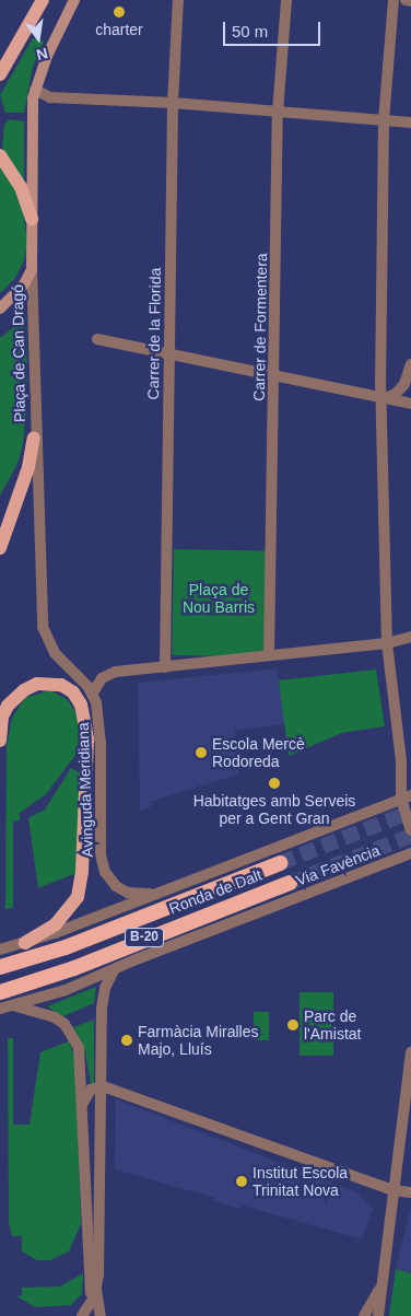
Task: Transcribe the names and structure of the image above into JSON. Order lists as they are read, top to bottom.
{
  "streets": {
    "highway": ["Ronda de Dalt", "B-20"],
    "main road": ["Plaça de Can Dragó"],
    "street": [
      "Carrer de Formentera",
      "Carrer de la Florida",
      "Avinguda Meridiana",
      "Via Favència"
    ]
  },
  "parks": ["Plaça de Nou Barris"],
  "places": [
    "charter",
    "Escola Mercè Rodoreda",
    "Habitatges amb Serveis per a Gent Gran",
    "Parc de l'Amistat",
    "Farmàcia Miralles Majo, Lluís",
    "Institut Escola Trinitat Nova"
  ],
  "scale_bar": "50 m",
  "north": "bottom"
}
